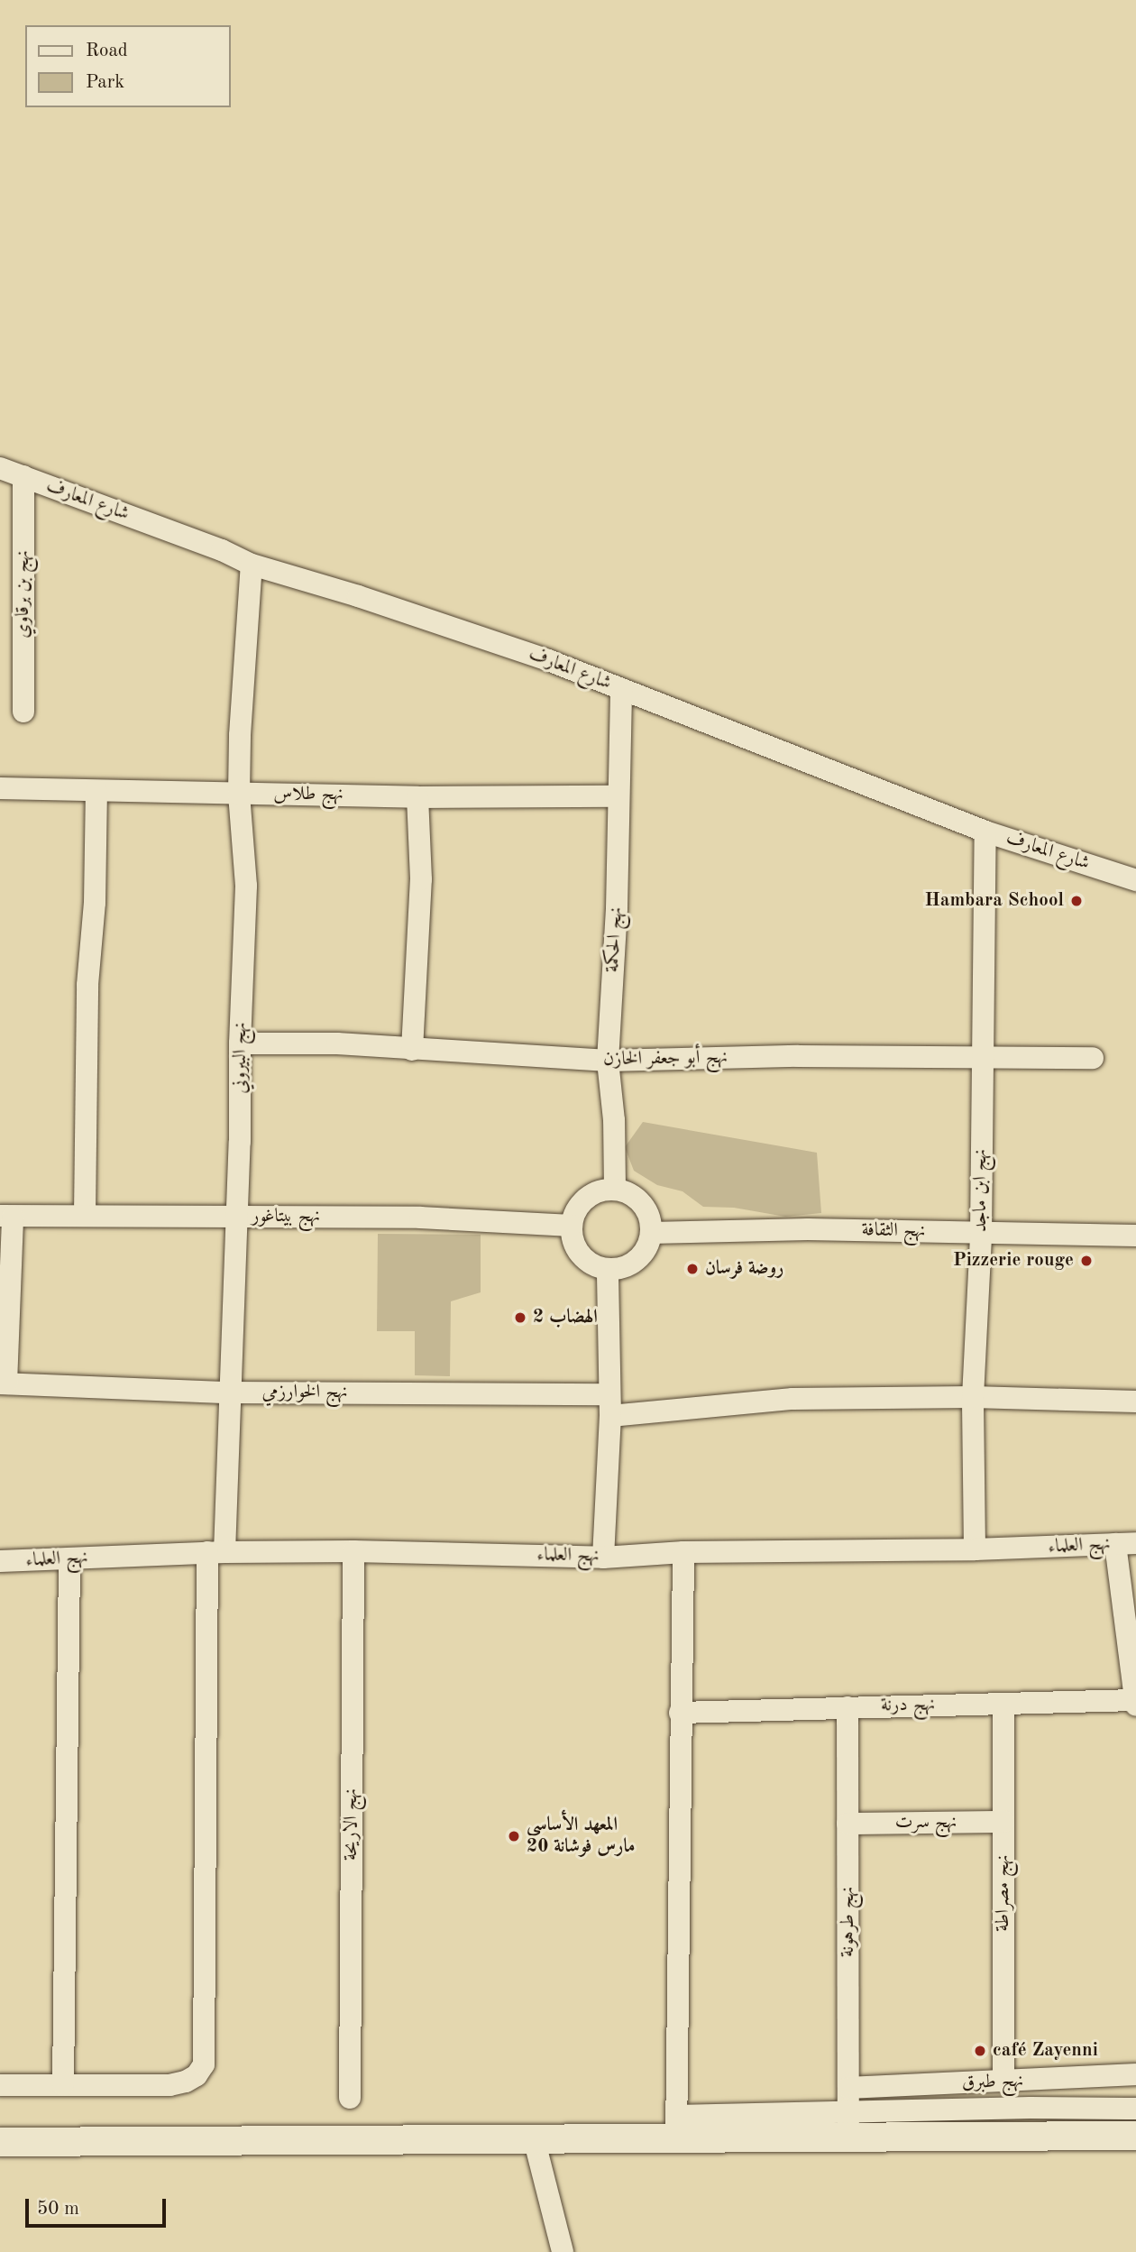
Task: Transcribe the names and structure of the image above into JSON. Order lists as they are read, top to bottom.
{
  "streets": {
    "street": [
      "شارع المعارف",
      "نهج بن برقاوي",
      "نهج طلاس",
      "نهج الحكمة",
      "نهج البيروني",
      "نهج أبو جعفر الخازن",
      "نهج ابن ماجد",
      "نهج بيتاغور",
      "نهج الثقافة",
      "نهج الخوارزمي",
      "نهج العلماء",
      "نهج درنة",
      "نهج سرت",
      "نهج الاريحة",
      "نهج مصراطة",
      "نهج طرهونة",
      "نهج طبرق"
    ]
  },
  "crossings": [
    ["شارع المعارف", "نهج بن برقاوي"],
    ["شارع المعارف", "نهج الحكمة"],
    ["شارع المعارف", "نهج البيروني"],
    ["شارع المعارف", "نهج ابن ماجد"],
    ["نهج طلاس", "نهج الحكمة"],
    ["نهج طلاس", "نهج البيروني"],
    ["نهج الحكمة", "نهج أبو جعفر الخازن"],
    ["نهج الحكمة", "نهج بيتاغور"],
    ["نهج الحكمة", "نهج الثقافة"],
    ["نهج البيروني", "نهج أبو جعفر الخازن"],
    ["نهج البيروني", "نهج بيتاغور"],
    ["نهج البيروني", "نهج الخوارزمي"],
    ["نهج البيروني", "نهج العلماء"],
    ["نهج أبو جعفر الخازن", "نهج ابن ماجد"],
    ["نهج ابن ماجد", "نهج الثقافة"],
    ["نهج ابن ماجد", "نهج الخوارزمي"],
    ["نهج ابن ماجد", "نهج العلماء"],
    ["نهج بيتاغور", "نهج الثقافة"],
    ["نهج العلماء", "نهج الاريحة"],
    ["نهج درنة", "نهج مصراطة"],
    ["نهج درنة", "نهج طرهونة"],
    ["نهج سرت", "نهج مصراطة"],
    ["نهج سرت", "نهج طرهونة"],
    ["نهج مصراطة", "نهج طبرق"],
    ["نهج طرهونة", "نهج طبرق"]
  ],
  "places": [
    "Hambara School",
    "Pizzerie rouge",
    "روضة فرسان",
    "الهضاب 2",
    "المعهد الأساسي 20 مارس فوشانة",
    "café Zayenni"
  ],
  "legend": ["Road", "Park"],
  "scale_bar": "50 m"
}
